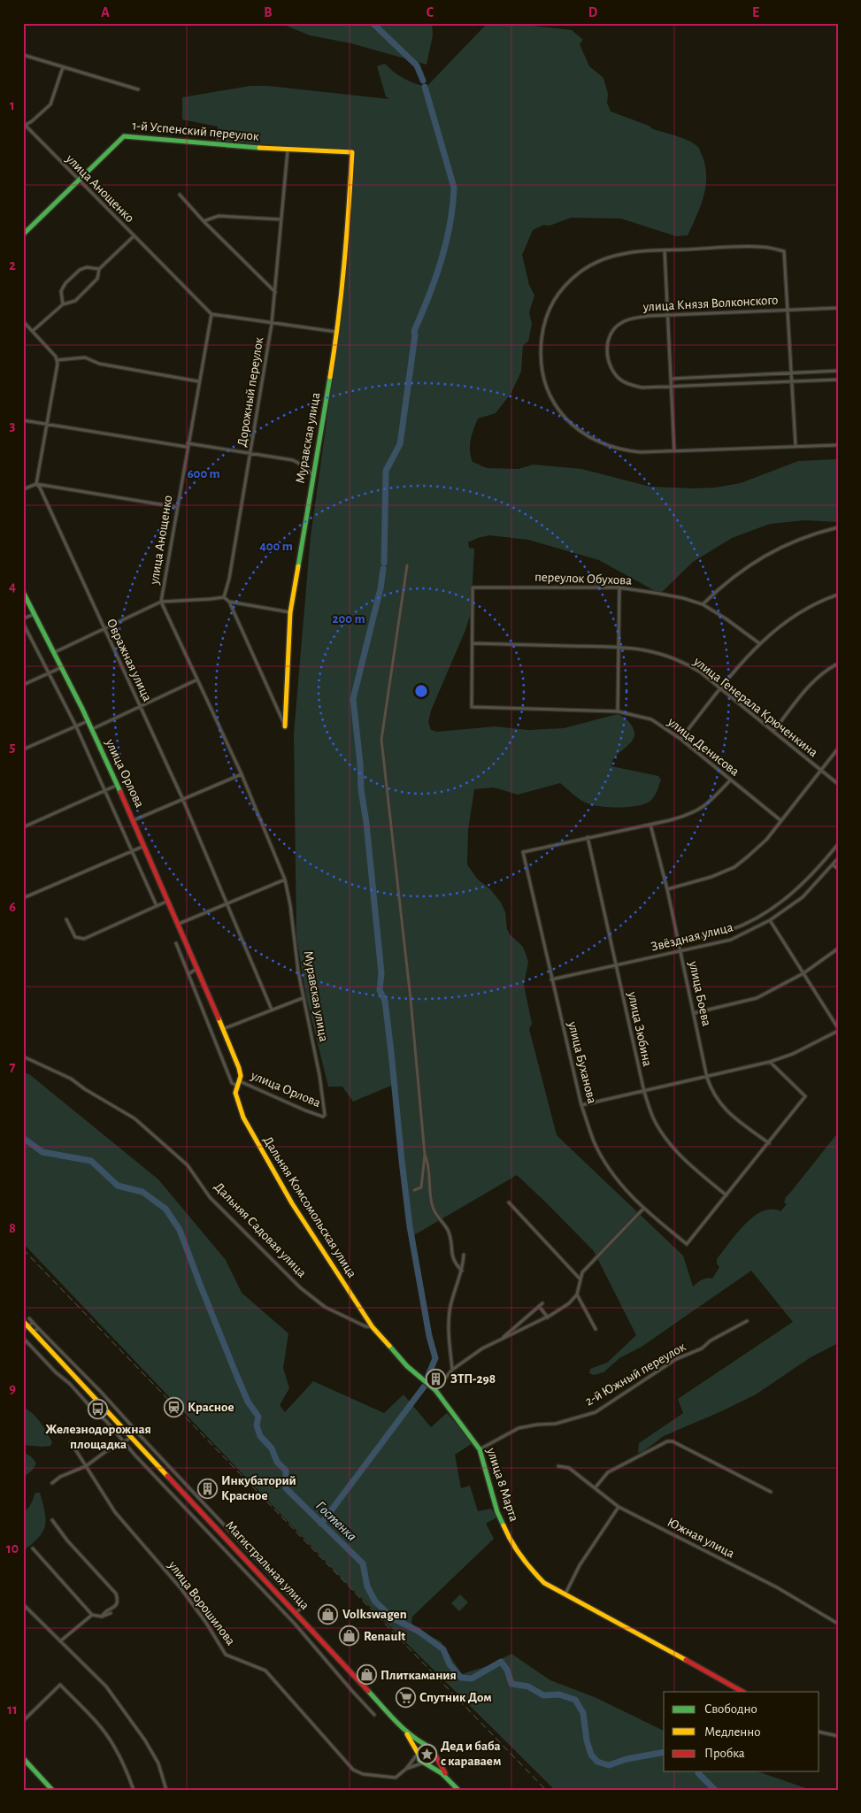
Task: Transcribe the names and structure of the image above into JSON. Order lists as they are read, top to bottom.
{
  "streets": {
    "street": [
      "1-й Успенский переулок",
      "улица Анощенко",
      "улица Князя Волконского",
      "Дорожный переулок",
      "Муравская улица",
      "переулок Обухова",
      "Овражная улица",
      "улица Генерала Крюченкина",
      "улица Денисова",
      "улица Орлова",
      "Звёздная улица",
      "улица Боева",
      "улица Зюбина",
      "улица Буханова",
      "Дальняя Комсомольская улица",
      "Дальняя Садовая улица",
      "2-й Южный переулок",
      "улица 8 Марта",
      "Южная улица",
      "Магистральная улица",
      "улица Ворошилова"
    ]
  },
  "crossings": [
    ["1-й Успенский переулок", "улица Анощенко"],
    ["1-й Успенский переулок", "Дорожный переулок"],
    ["1-й Успенский переулок", "Муравская улица"],
    ["улица Анощенко", "Муравская улица"],
    ["Муравская улица", "улица Орлова"],
    ["переулок Обухова", "улица Генерала Крюченкина"],
    ["переулок Обухова", "улица Денисова"],
    ["улица Генерала Крюченкина", "улица Денисова"],
    ["улица Орлова", "Дальняя Комсомольская улица"],
    ["Звёздная улица", "улица Боева"],
    ["Звёздная улица", "улица Зюбина"],
    ["Звёздная улица", "улица Буханова"],
    ["улица Зюбина", "улица Буханова"],
    ["Дальняя Комсомольская улица", "Дальняя Садовая улица"],
    ["Дальняя Садовая улица", "улица 8 Марта"],
    ["2-й Южный переулок", "улица 8 Марта"],
    ["Магистральная улица", "улица Ворошилова"]
  ],
  "water": ["Гостенка"],
  "places": {
    "building": ["ЗТП-298", "Инкубаторий Красное"],
    "station": ["Красное"],
    "bus stop": ["Железнодорожная площадка"],
    "shop": ["Volkswagen", "Renault", "Плиткамания"],
    "supermarket": ["Спутник Дом"],
    "place": ["Дед и баба с караваем"]
  },
  "legend": ["Свободно", "Медленно", "Пробка"],
  "grid": {
    "columns": [
      "A",
      "B",
      "C",
      "D",
      "E"
    ],
    "rows": [
      "1",
      "2",
      "3",
      "4",
      "5",
      "6",
      "7",
      "8",
      "9",
      "10",
      "11"
    ]
  },
  "rings": ["600 m", "400 m", "200 m"]
}
